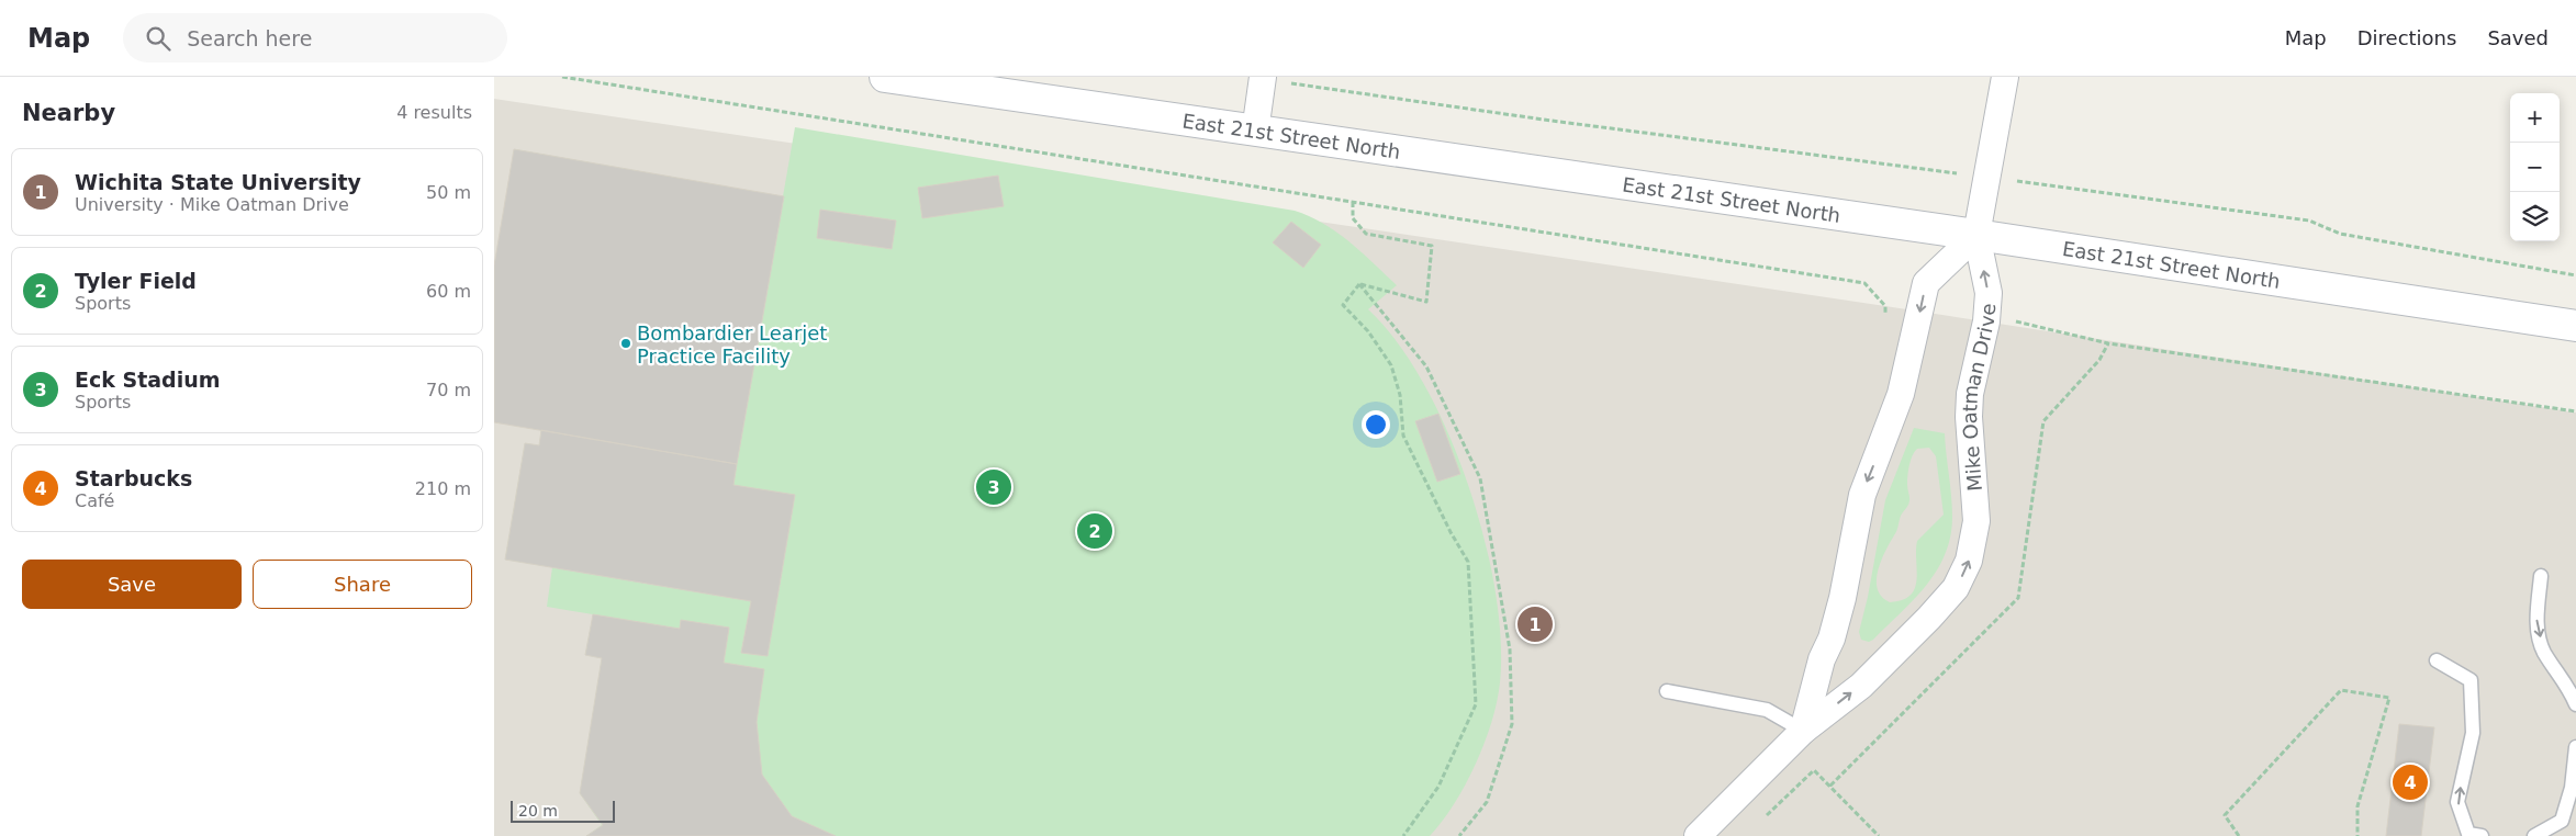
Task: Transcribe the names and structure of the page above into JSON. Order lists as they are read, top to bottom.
{
  "streets": {
    "main road": ["East 21st Street North"],
    "street": ["Mike Oatman Drive"]
  },
  "crossings": [
    ["East 21st Street North", "Mike Oatman Drive"]
  ],
  "places": ["Bombardier Learjet Practice Facility"],
  "scale_bar": "20 m",
  "page": {
    "header": "Map",
    "search": "Search here",
    "nav": ["Map", "Directions", "Saved"],
    "heading": ["Nearby", "4 results"],
    "map_buttons": ["+", "−"],
    "list": [
      {
        "mark": "1",
        "name": "Wichita State University",
        "note": "University · Mike Oatman Drive",
        "value": "50 m"
      },
      {
        "mark": "2",
        "name": "Tyler Field",
        "note": "Sports",
        "value": "60 m"
      },
      {
        "mark": "3",
        "name": "Eck Stadium",
        "note": "Sports",
        "value": "70 m"
      },
      {
        "mark": "4",
        "name": "Starbucks",
        "note": "Café",
        "value": "210 m"
      }
    ],
    "pins": [
      "3",
      "2",
      "1",
      "4"
    ],
    "buttons": ["Save", "Share"],
    "scale": "20 m"
  }
}
